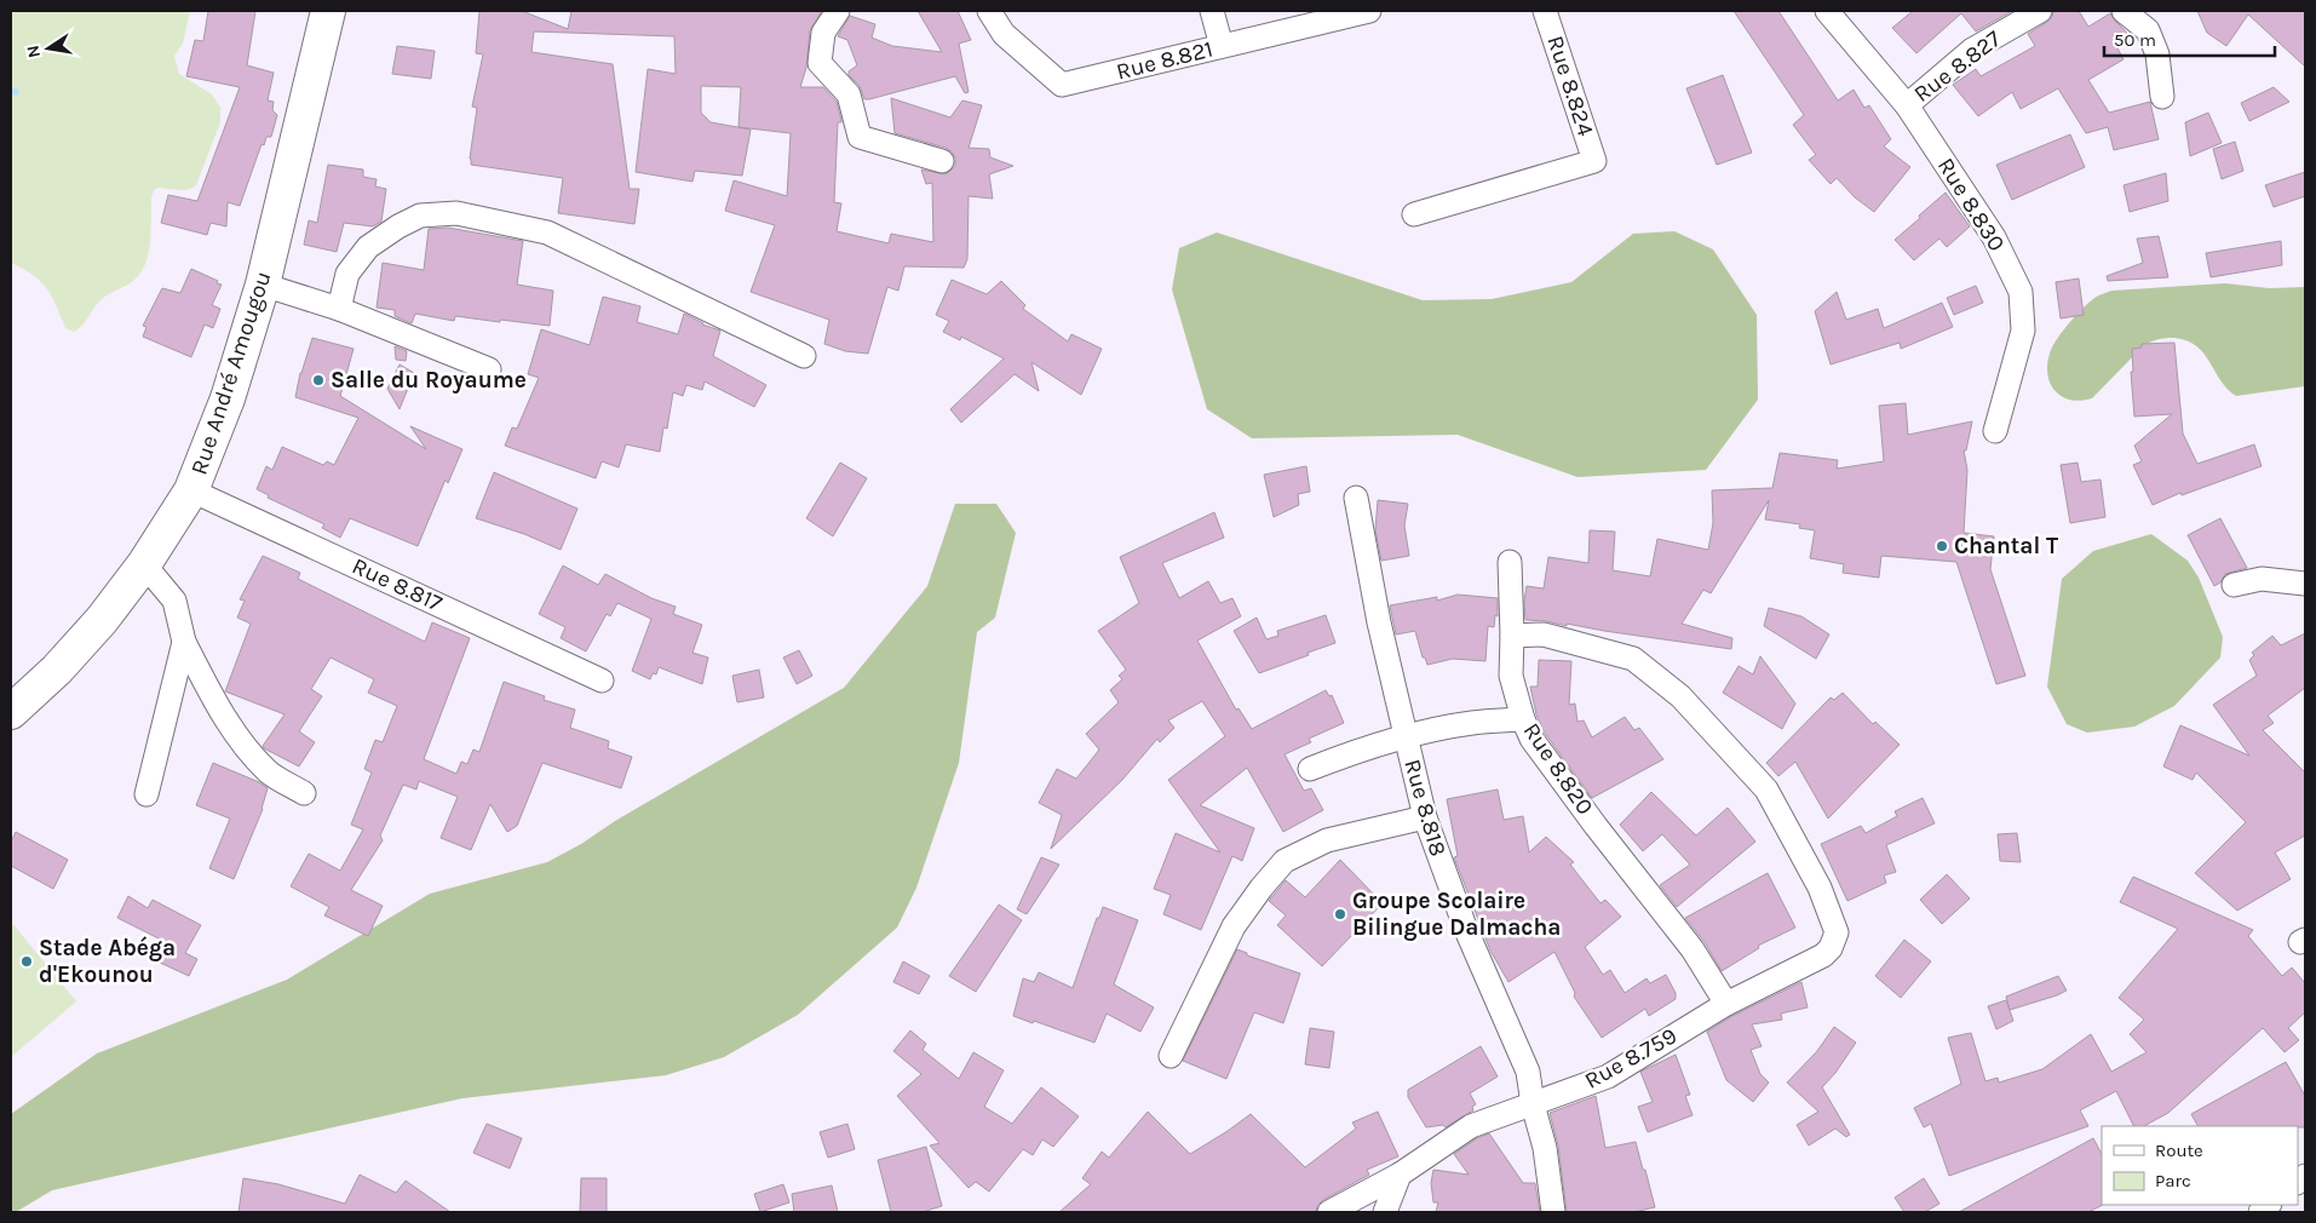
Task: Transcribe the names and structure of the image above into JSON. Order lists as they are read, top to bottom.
{
  "streets": {
    "main road": ["Rue André Amougou"],
    "street": [
      "Rue 8.821",
      "Rue 8.827",
      "Rue 8.824",
      "Rue 8.830",
      "Rue 8.817",
      "Rue 8.820",
      "Rue 8.818",
      "Rue 8.759"
    ]
  },
  "crossings": [
    ["Rue 8.827", "Rue 8.830"],
    ["Rue André Amougou", "Rue 8.817"],
    ["Rue 8.820", "Rue 8.759"],
    ["Rue 8.818", "Rue 8.759"]
  ],
  "places": [
    "Salle du Royaume",
    "Chantal T",
    "Groupe Scolaire Bilingue Dalmacha",
    "Stade Abéga d'Ekounou"
  ],
  "legend": ["Route", "Parc"],
  "scale_bar": "50 m",
  "north": "left"
}
